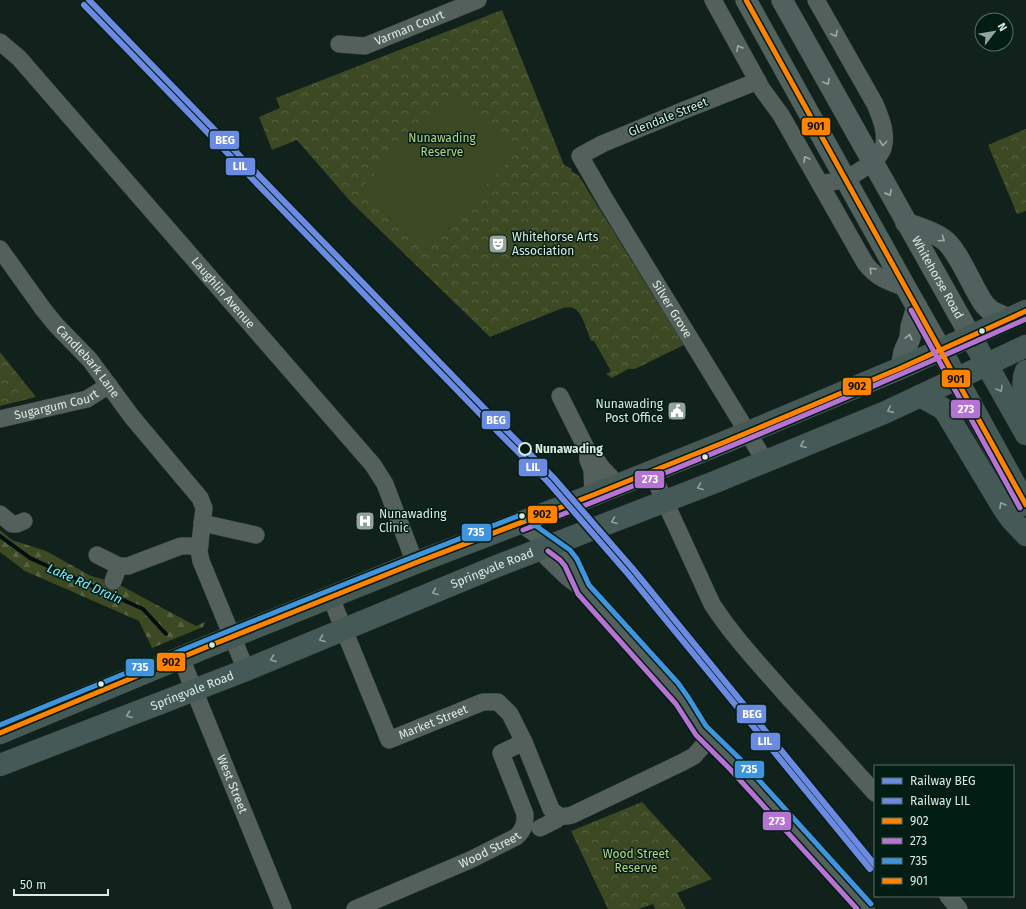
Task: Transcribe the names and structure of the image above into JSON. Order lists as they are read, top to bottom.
{
  "streets": {
    "highway": ["Whitehorse Road", "Springvale Road"],
    "street": [
      "Varman Court",
      "Glendale Street",
      "Laughlin Avenue",
      "Silver Grove",
      "Candlebark Lane",
      "Sugargum Court",
      "Market Street",
      "West Street",
      "Wood Street"
    ]
  },
  "crossings": [
    ["Glendale Street", "Silver Grove"],
    ["Whitehorse Road", "Springvale Road"],
    ["Silver Grove", "Springvale Road"],
    ["Candlebark Lane", "Sugargum Court"],
    ["Candlebark Lane", "Springvale Road"],
    ["Springvale Road", "Market Street"],
    ["Springvale Road", "West Street"],
    ["Market Street", "Wood Street"]
  ],
  "water": ["Lake Rd Drain"],
  "parks": ["Nunawading Reserve", "Wood Street Reserve"],
  "places": {
    "theatre": ["Whitehorse Arts Association"],
    "public building": ["Nunawading Post Office"],
    "other": ["Nunawading"],
    "hospital": ["Nunawading Clinic"]
  },
  "lines": [
    "rail line BEG",
    "transit line 901",
    "rail line LIL",
    "transit line 273",
    "transit line 902",
    "transit line 735"
  ],
  "legend": [
    "Railway BEG",
    "Railway LIL",
    "902",
    "273",
    "735",
    "901"
  ],
  "scale_bar": "50 m",
  "north": "top right"
}
